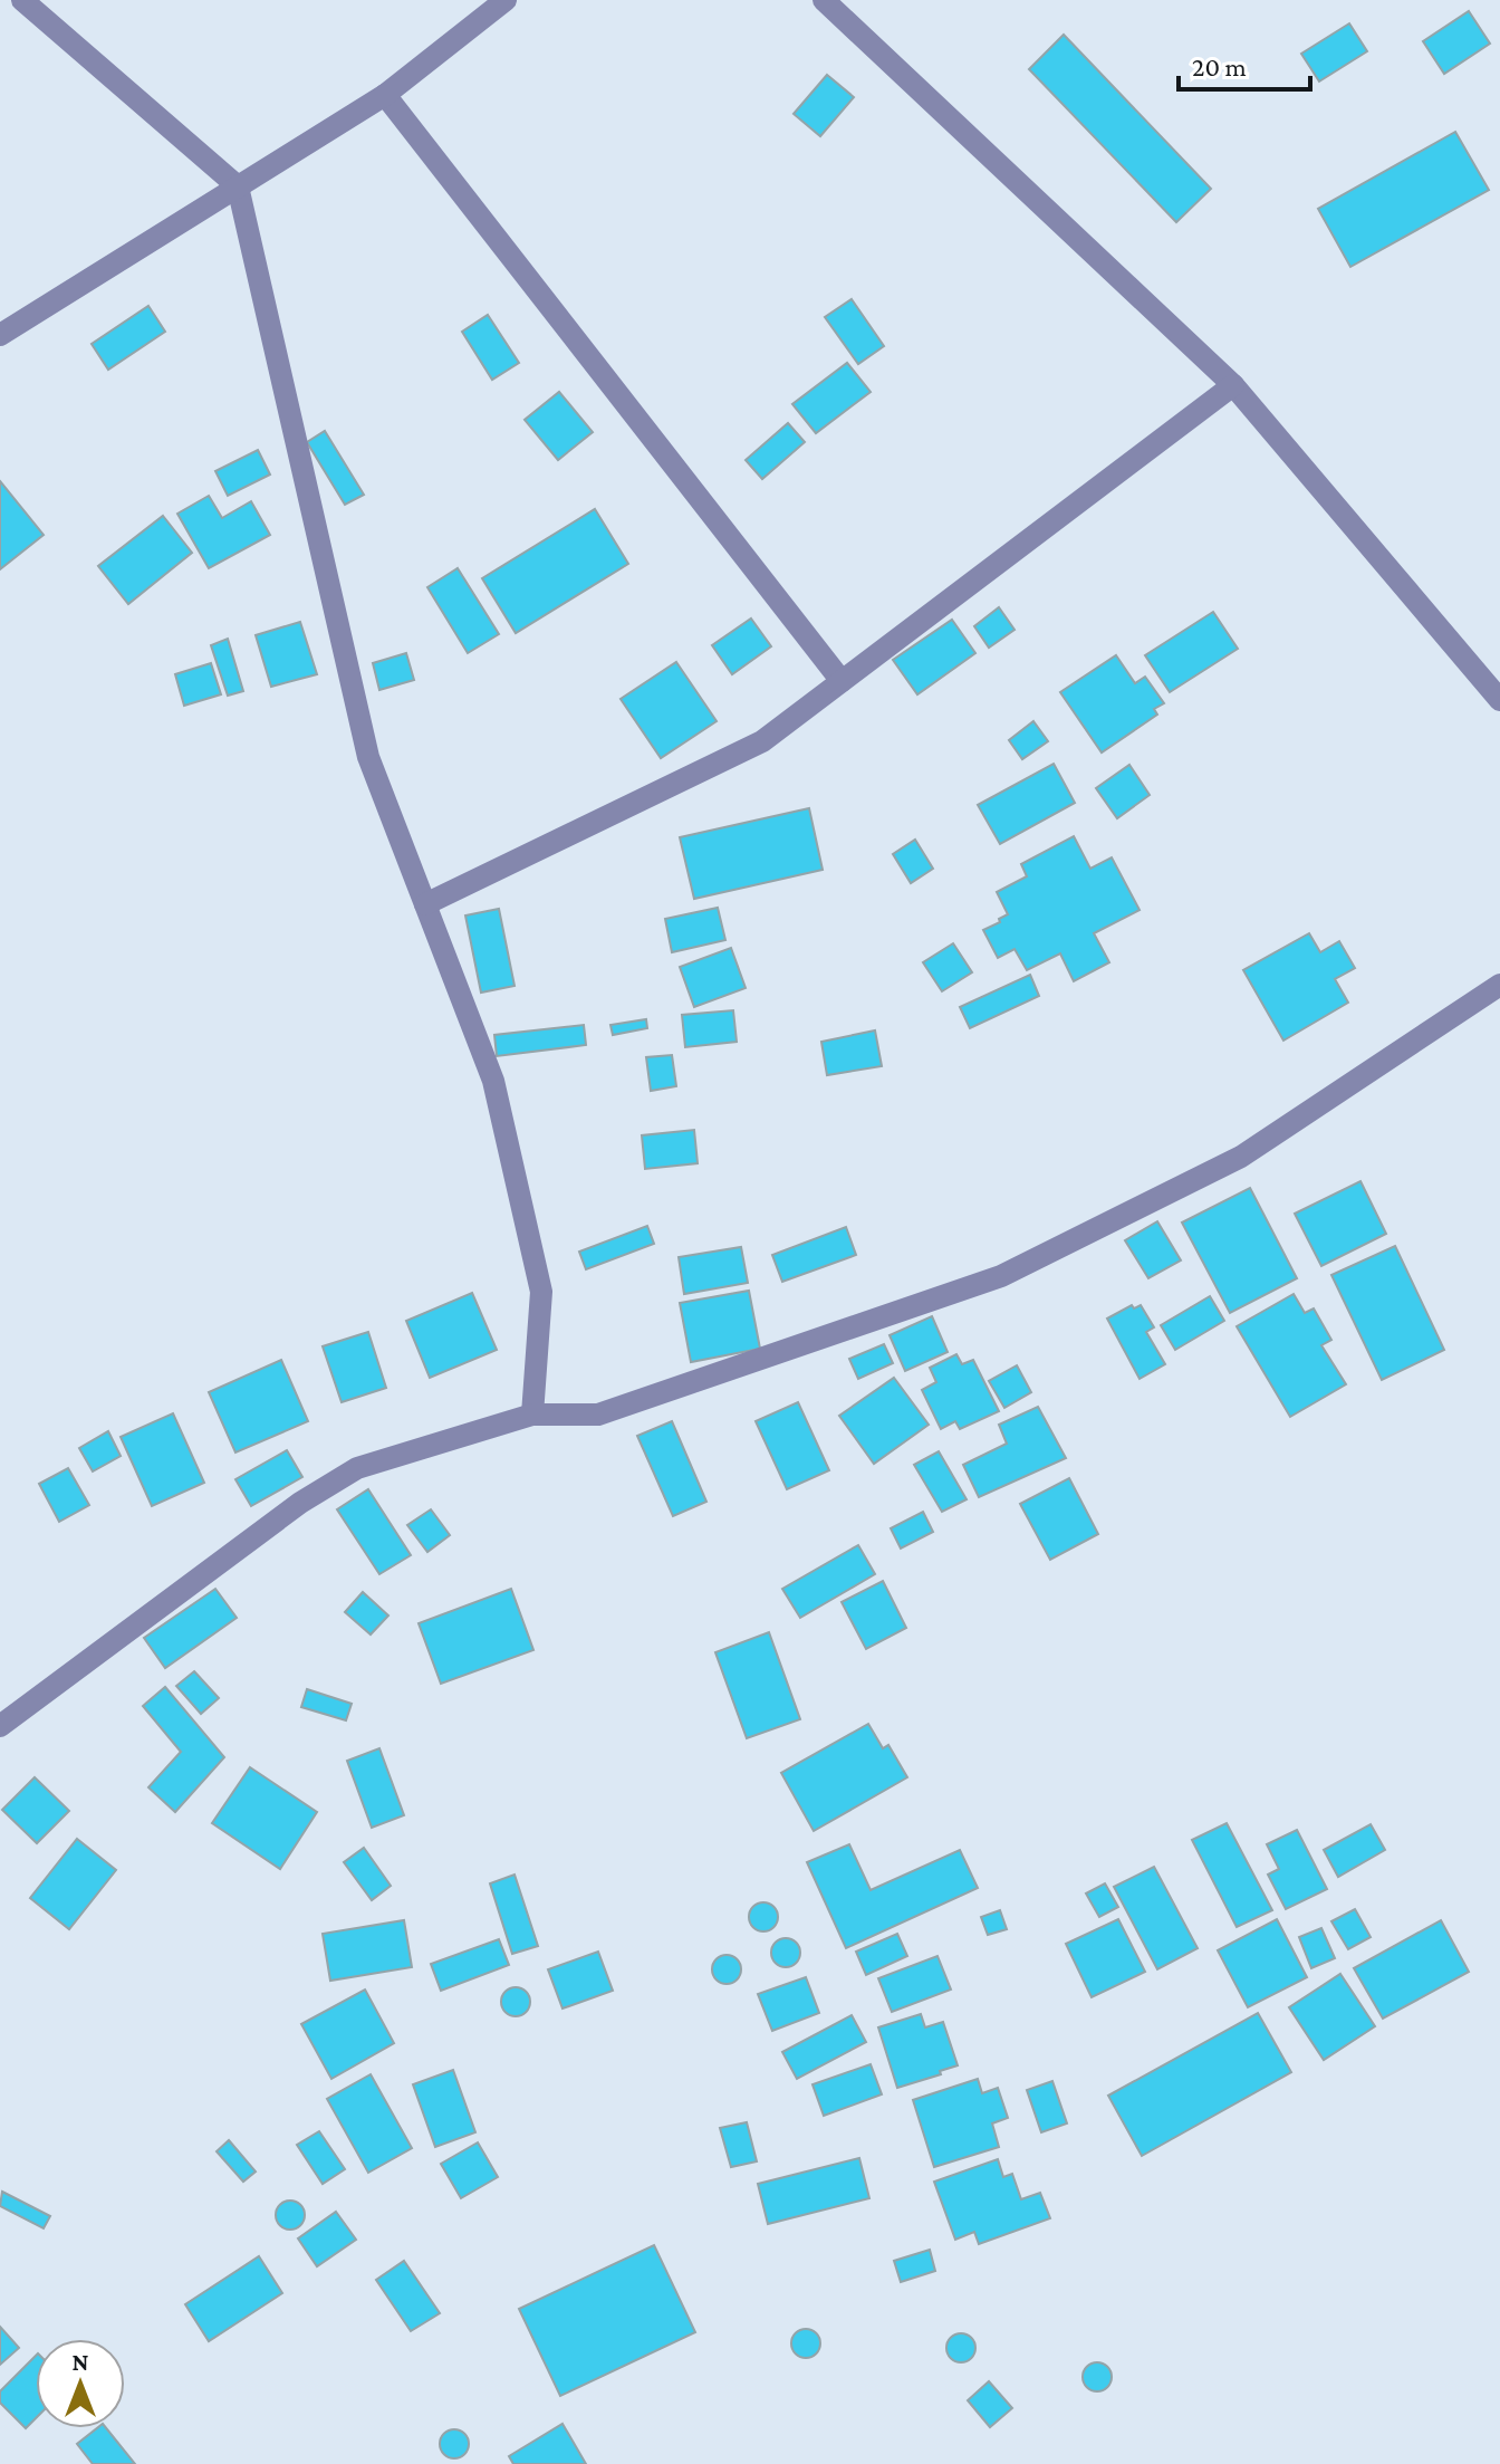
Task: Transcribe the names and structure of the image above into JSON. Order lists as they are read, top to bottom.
{
  "scale_bar": "20 m",
  "north": "top"
}
